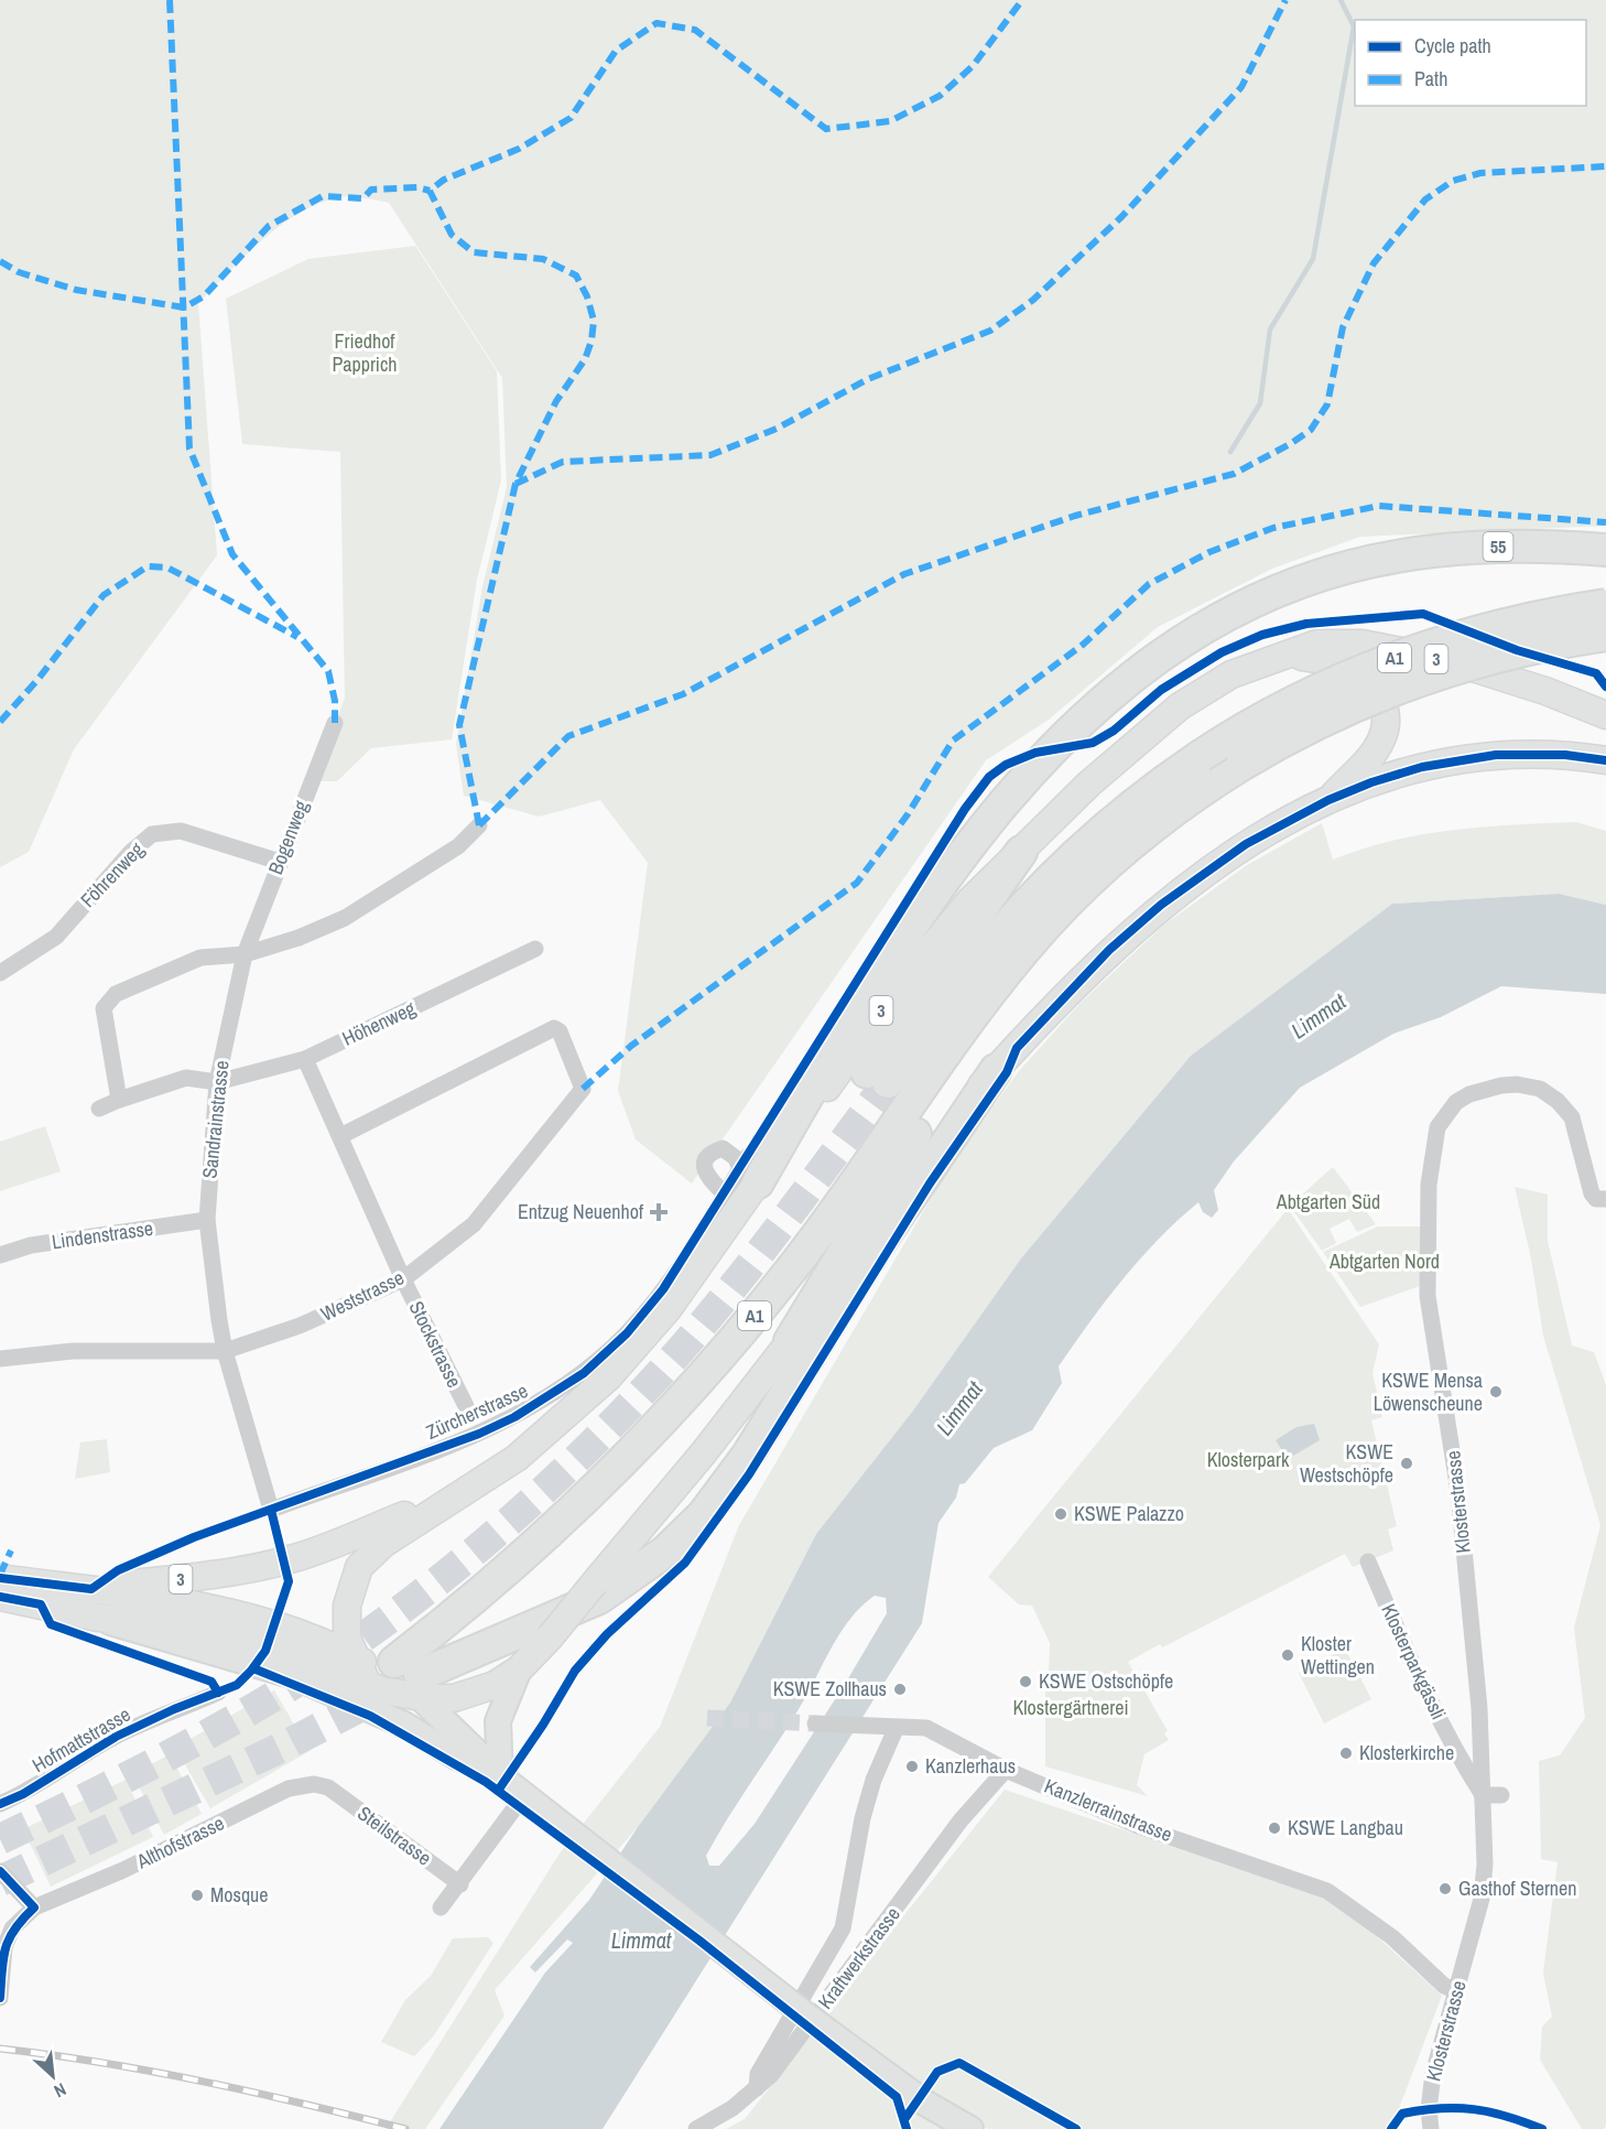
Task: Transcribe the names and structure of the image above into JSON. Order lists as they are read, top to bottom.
{
  "streets": {
    "highway": ["55", "A1"],
    "main road": ["3"],
    "street": [
      "Bogenweg",
      "Föhrenweg",
      "Höhenweg",
      "Sandrainstrasse",
      "Lindenstrasse",
      "Weststrasse",
      "Stockstrasse",
      "Zürcherstrasse",
      "Klosterstrasse",
      "Klosterparkgässli",
      "Hofmattstrasse",
      "Kanzlerrainstrasse",
      "Steilstrasse",
      "Althofstrasse",
      "Kraftwerkstrasse"
    ]
  },
  "crossings": [
    ["55", "3"],
    ["55", "Zürcherstrasse"],
    ["A1", "3"],
    ["3", "Zürcherstrasse"],
    ["Bogenweg", "Föhrenweg"],
    ["Bogenweg", "Sandrainstrasse"],
    ["Höhenweg", "Sandrainstrasse"],
    ["Höhenweg", "Stockstrasse"],
    ["Sandrainstrasse", "Lindenstrasse"],
    ["Sandrainstrasse", "Weststrasse"],
    ["Sandrainstrasse", "Zürcherstrasse"],
    ["Weststrasse", "Stockstrasse"],
    ["Klosterstrasse", "Klosterparkgässli"],
    ["Klosterstrasse", "Kanzlerrainstrasse"],
    ["Kanzlerrainstrasse", "Kraftwerkstrasse"],
    ["Steilstrasse", "Althofstrasse"]
  ],
  "water": ["Limmat"],
  "parks": [
    "Friedhof Papprich",
    "Abtgarten Süd",
    "Abtgarten Nord",
    "Klosterpark",
    "Klostergärtnerei"
  ],
  "places": {
    "health": ["Entzug Neuenhof"],
    "other": [
      "KSWE Mensa Löwenscheune",
      "KSWE Westschöpfe",
      "KSWE Palazzo",
      "Kloster Wettingen",
      "KSWE Ostschöpfe",
      "KSWE Zollhaus",
      "Klosterkirche",
      "Kanzlerhaus",
      "KSWE Langbau",
      "Gasthof Sternen",
      "Mosque"
    ]
  },
  "legend": ["Cycle path", "Path"],
  "north": "bottom right"
}
